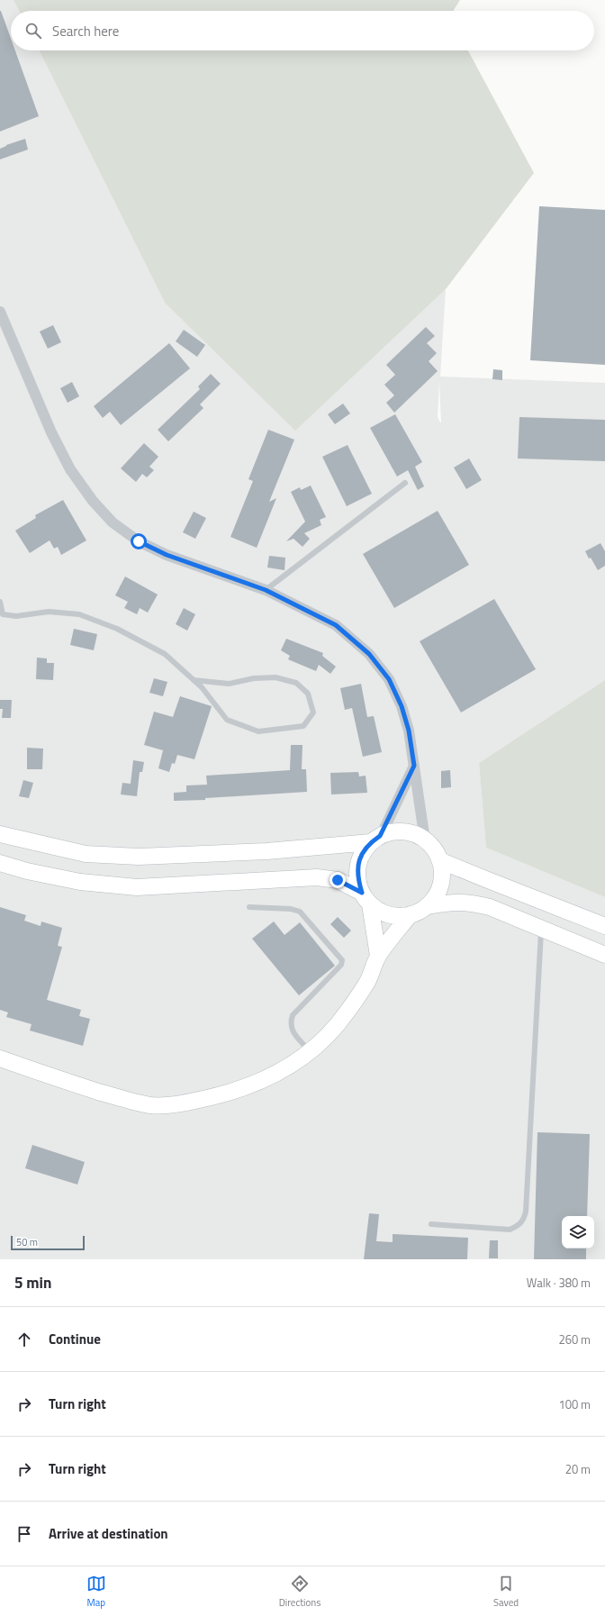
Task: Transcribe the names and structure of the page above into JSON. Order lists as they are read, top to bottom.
{
  "scale_bar": "50 m",
  "page": {
    "search": "Search here",
    "scale": "50 m",
    "heading": ["5 min", "Walk · 380 m"],
    "list": [
      ["Continue", "260 m"],
      ["Turn right", "100 m"],
      ["Turn right", "20 m"],
      "Arrive at destination"
    ],
    "nav": ["Map", "Directions", "Saved"]
  }
}
